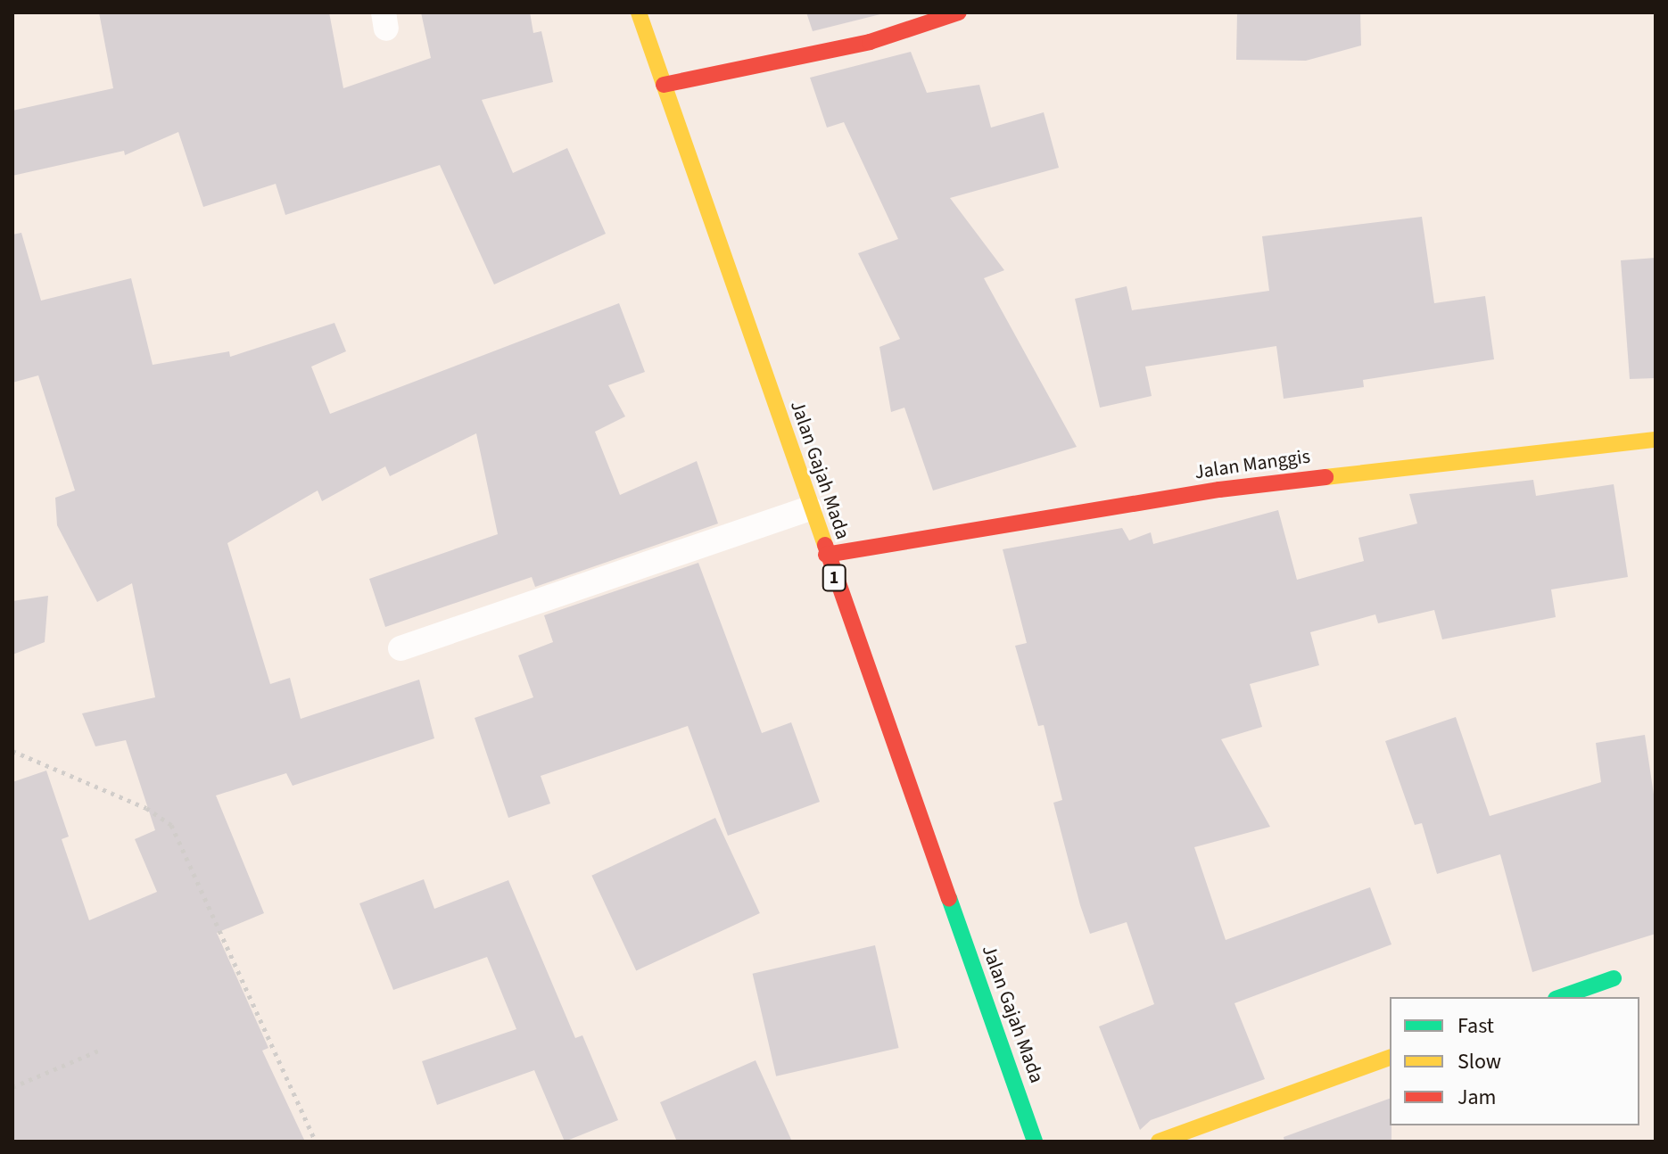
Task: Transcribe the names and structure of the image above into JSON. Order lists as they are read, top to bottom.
{
  "streets": {
    "main road": ["Jalan Manggis", "Jalan Gajah Mada", "1"]
  },
  "crossings": [
    ["Jalan Manggis", "Jalan Gajah Mada"]
  ],
  "legend": ["Fast", "Slow", "Jam"]
}
